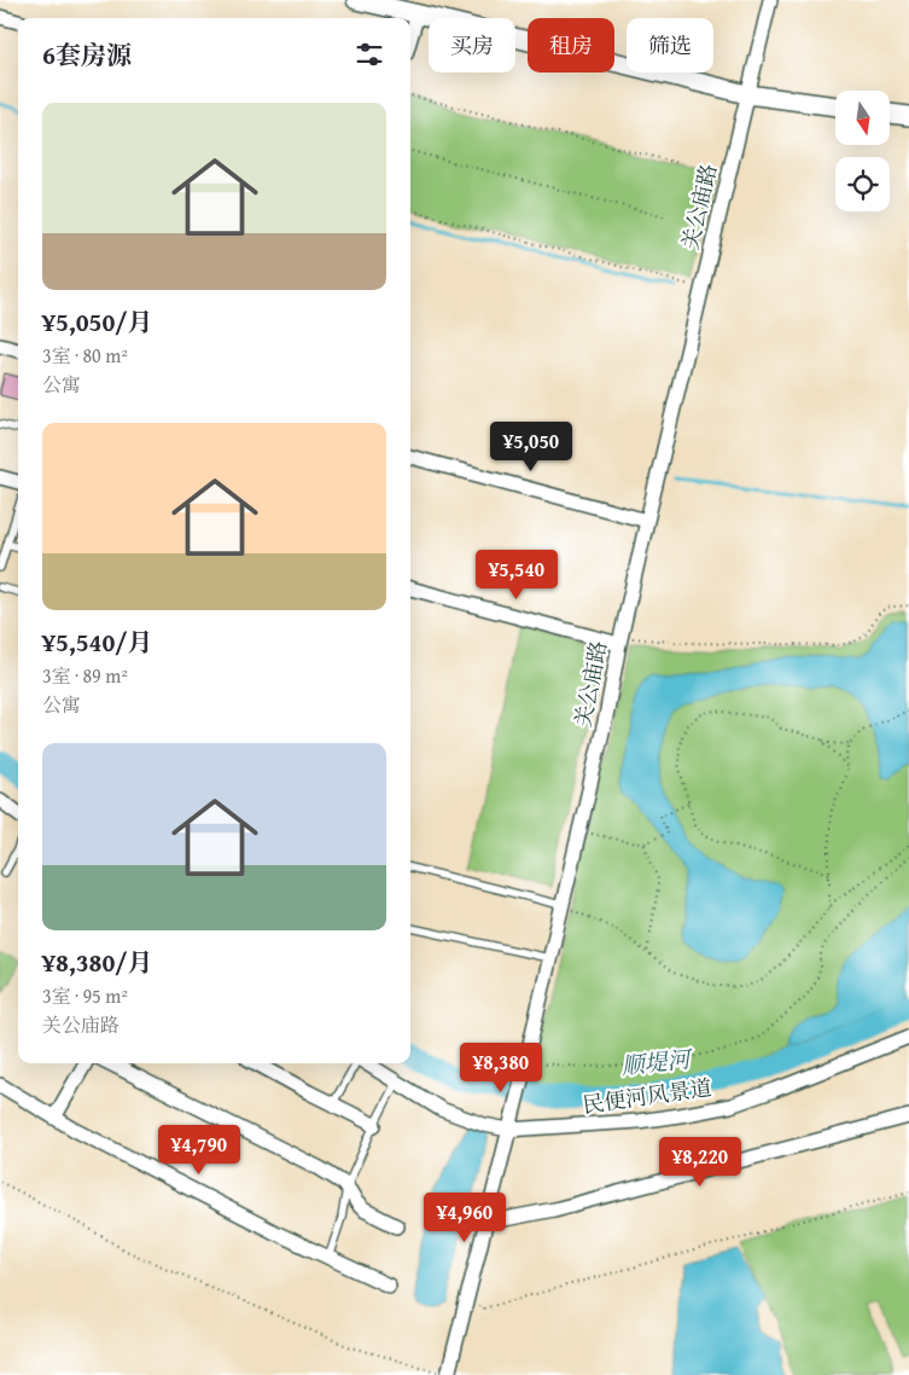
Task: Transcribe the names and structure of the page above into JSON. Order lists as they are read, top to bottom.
{
  "streets": {
    "street": ["关公庙路", "民便河风景道"]
  },
  "crossings": [
    ["关公庙路", "民便河风景道"]
  ],
  "water": ["顺堤河"],
  "north": "bottom",
  "page": {
    "chip": ["买房", "租房", "筛选"],
    "heading": "6套房源",
    "list": [
      {
        "name": "¥5,050/月",
        "note": "3室 · 80 m² · 公寓"
      },
      {
        "name": "¥5,540/月",
        "note": "3室 · 89 m² · 公寓"
      },
      {
        "name": "¥8,380/月",
        "note": "3室 · 95 m² · 关公庙路"
      }
    ],
    "price": [
      "¥5,050",
      "¥5,540",
      "¥8,380",
      "¥4,790",
      "¥8,220",
      "¥4,960"
    ]
  }
}
